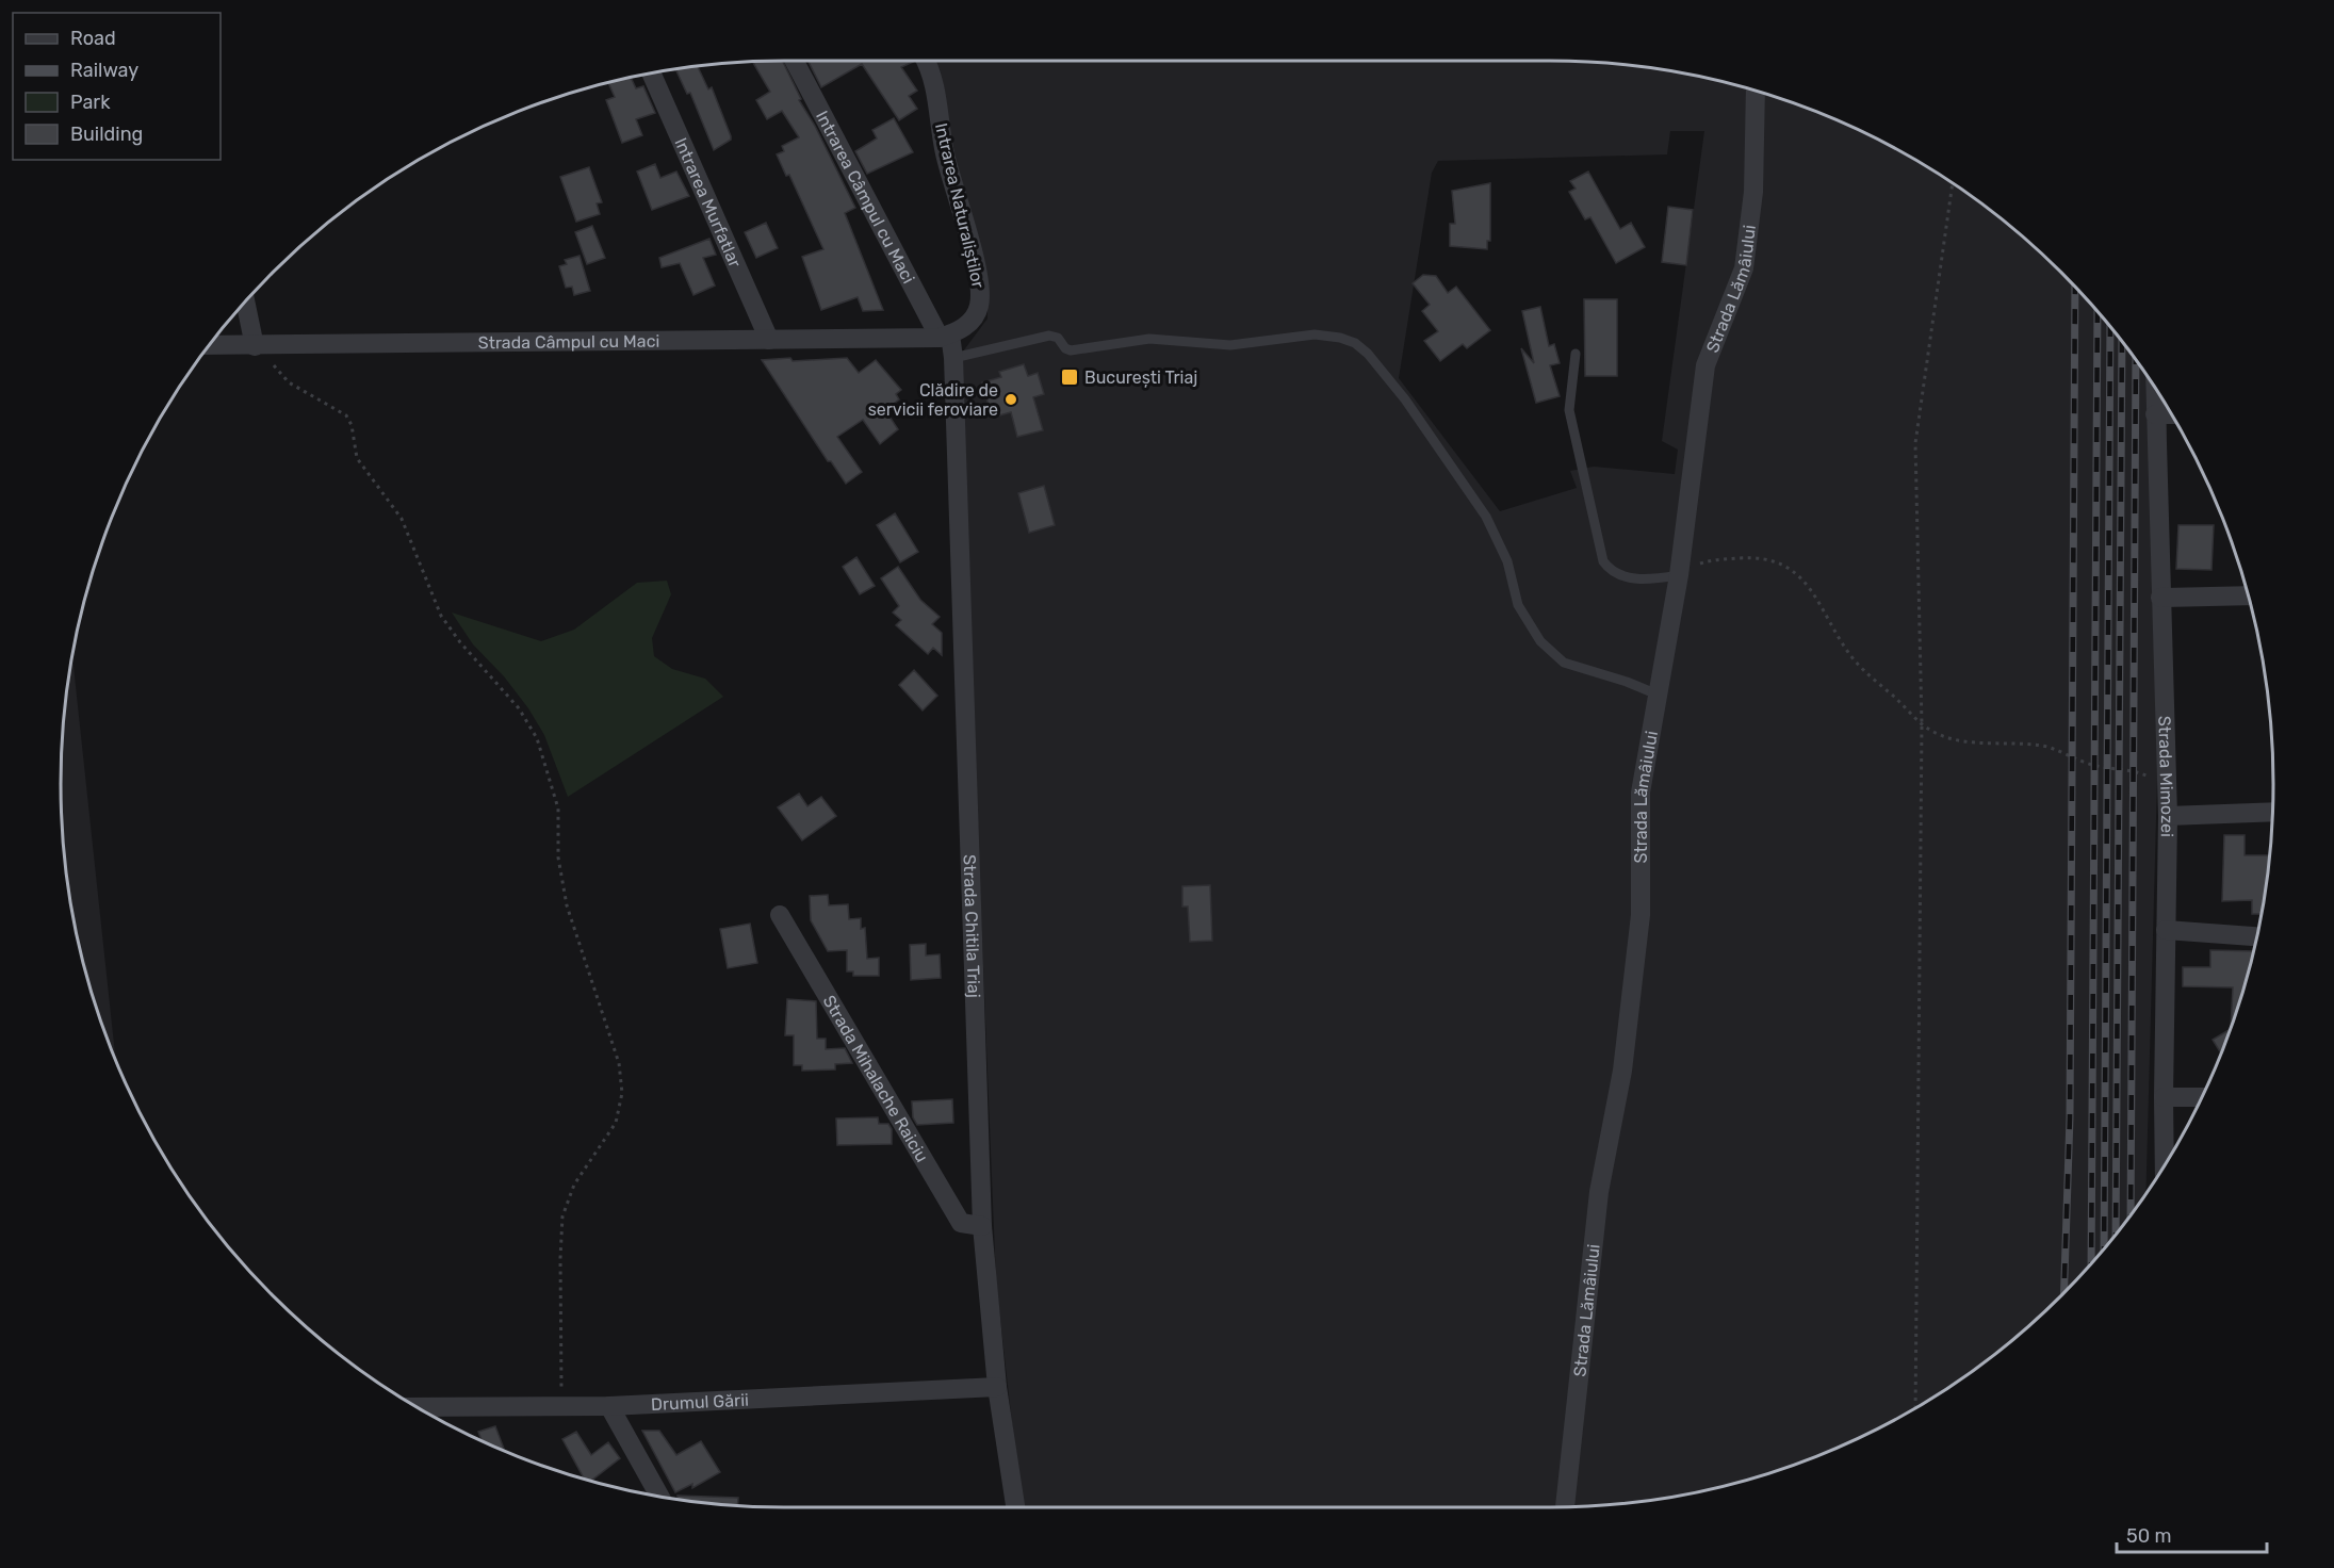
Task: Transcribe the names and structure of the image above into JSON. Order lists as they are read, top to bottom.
{
  "streets": {
    "street": [
      "Intrarea Câmpul cu Maci",
      "Intrarea Murfatlar",
      "Intrarea Naturaliștilor",
      "Strada Lămâiului",
      "Strada Câmpul cu Maci",
      "Strada Mimozei",
      "Strada Chitila Triaj",
      "Strada Mihalache Raiciu",
      "Drumul Gării"
    ]
  },
  "crossings": [
    ["Intrarea Câmpul cu Maci", "Intrarea Naturaliștilor"],
    ["Intrarea Câmpul cu Maci", "Strada Câmpul cu Maci"],
    ["Intrarea Câmpul cu Maci", "Strada Chitila Triaj"],
    ["Intrarea Murfatlar", "Strada Câmpul cu Maci"],
    ["Intrarea Naturaliștilor", "Strada Câmpul cu Maci"],
    ["Intrarea Naturaliștilor", "Strada Chitila Triaj"],
    ["Strada Câmpul cu Maci", "Strada Chitila Triaj"],
    ["Strada Chitila Triaj", "Strada Mihalache Raiciu"],
    ["Strada Chitila Triaj", "Drumul Gării"]
  ],
  "places": {
    "transit": ["București Triaj"],
    "other": ["Clădire de servicii feroviare"]
  },
  "legend": [
    "Road",
    "Railway",
    "Park",
    "Building"
  ],
  "scale_bar": "50 m"
}
